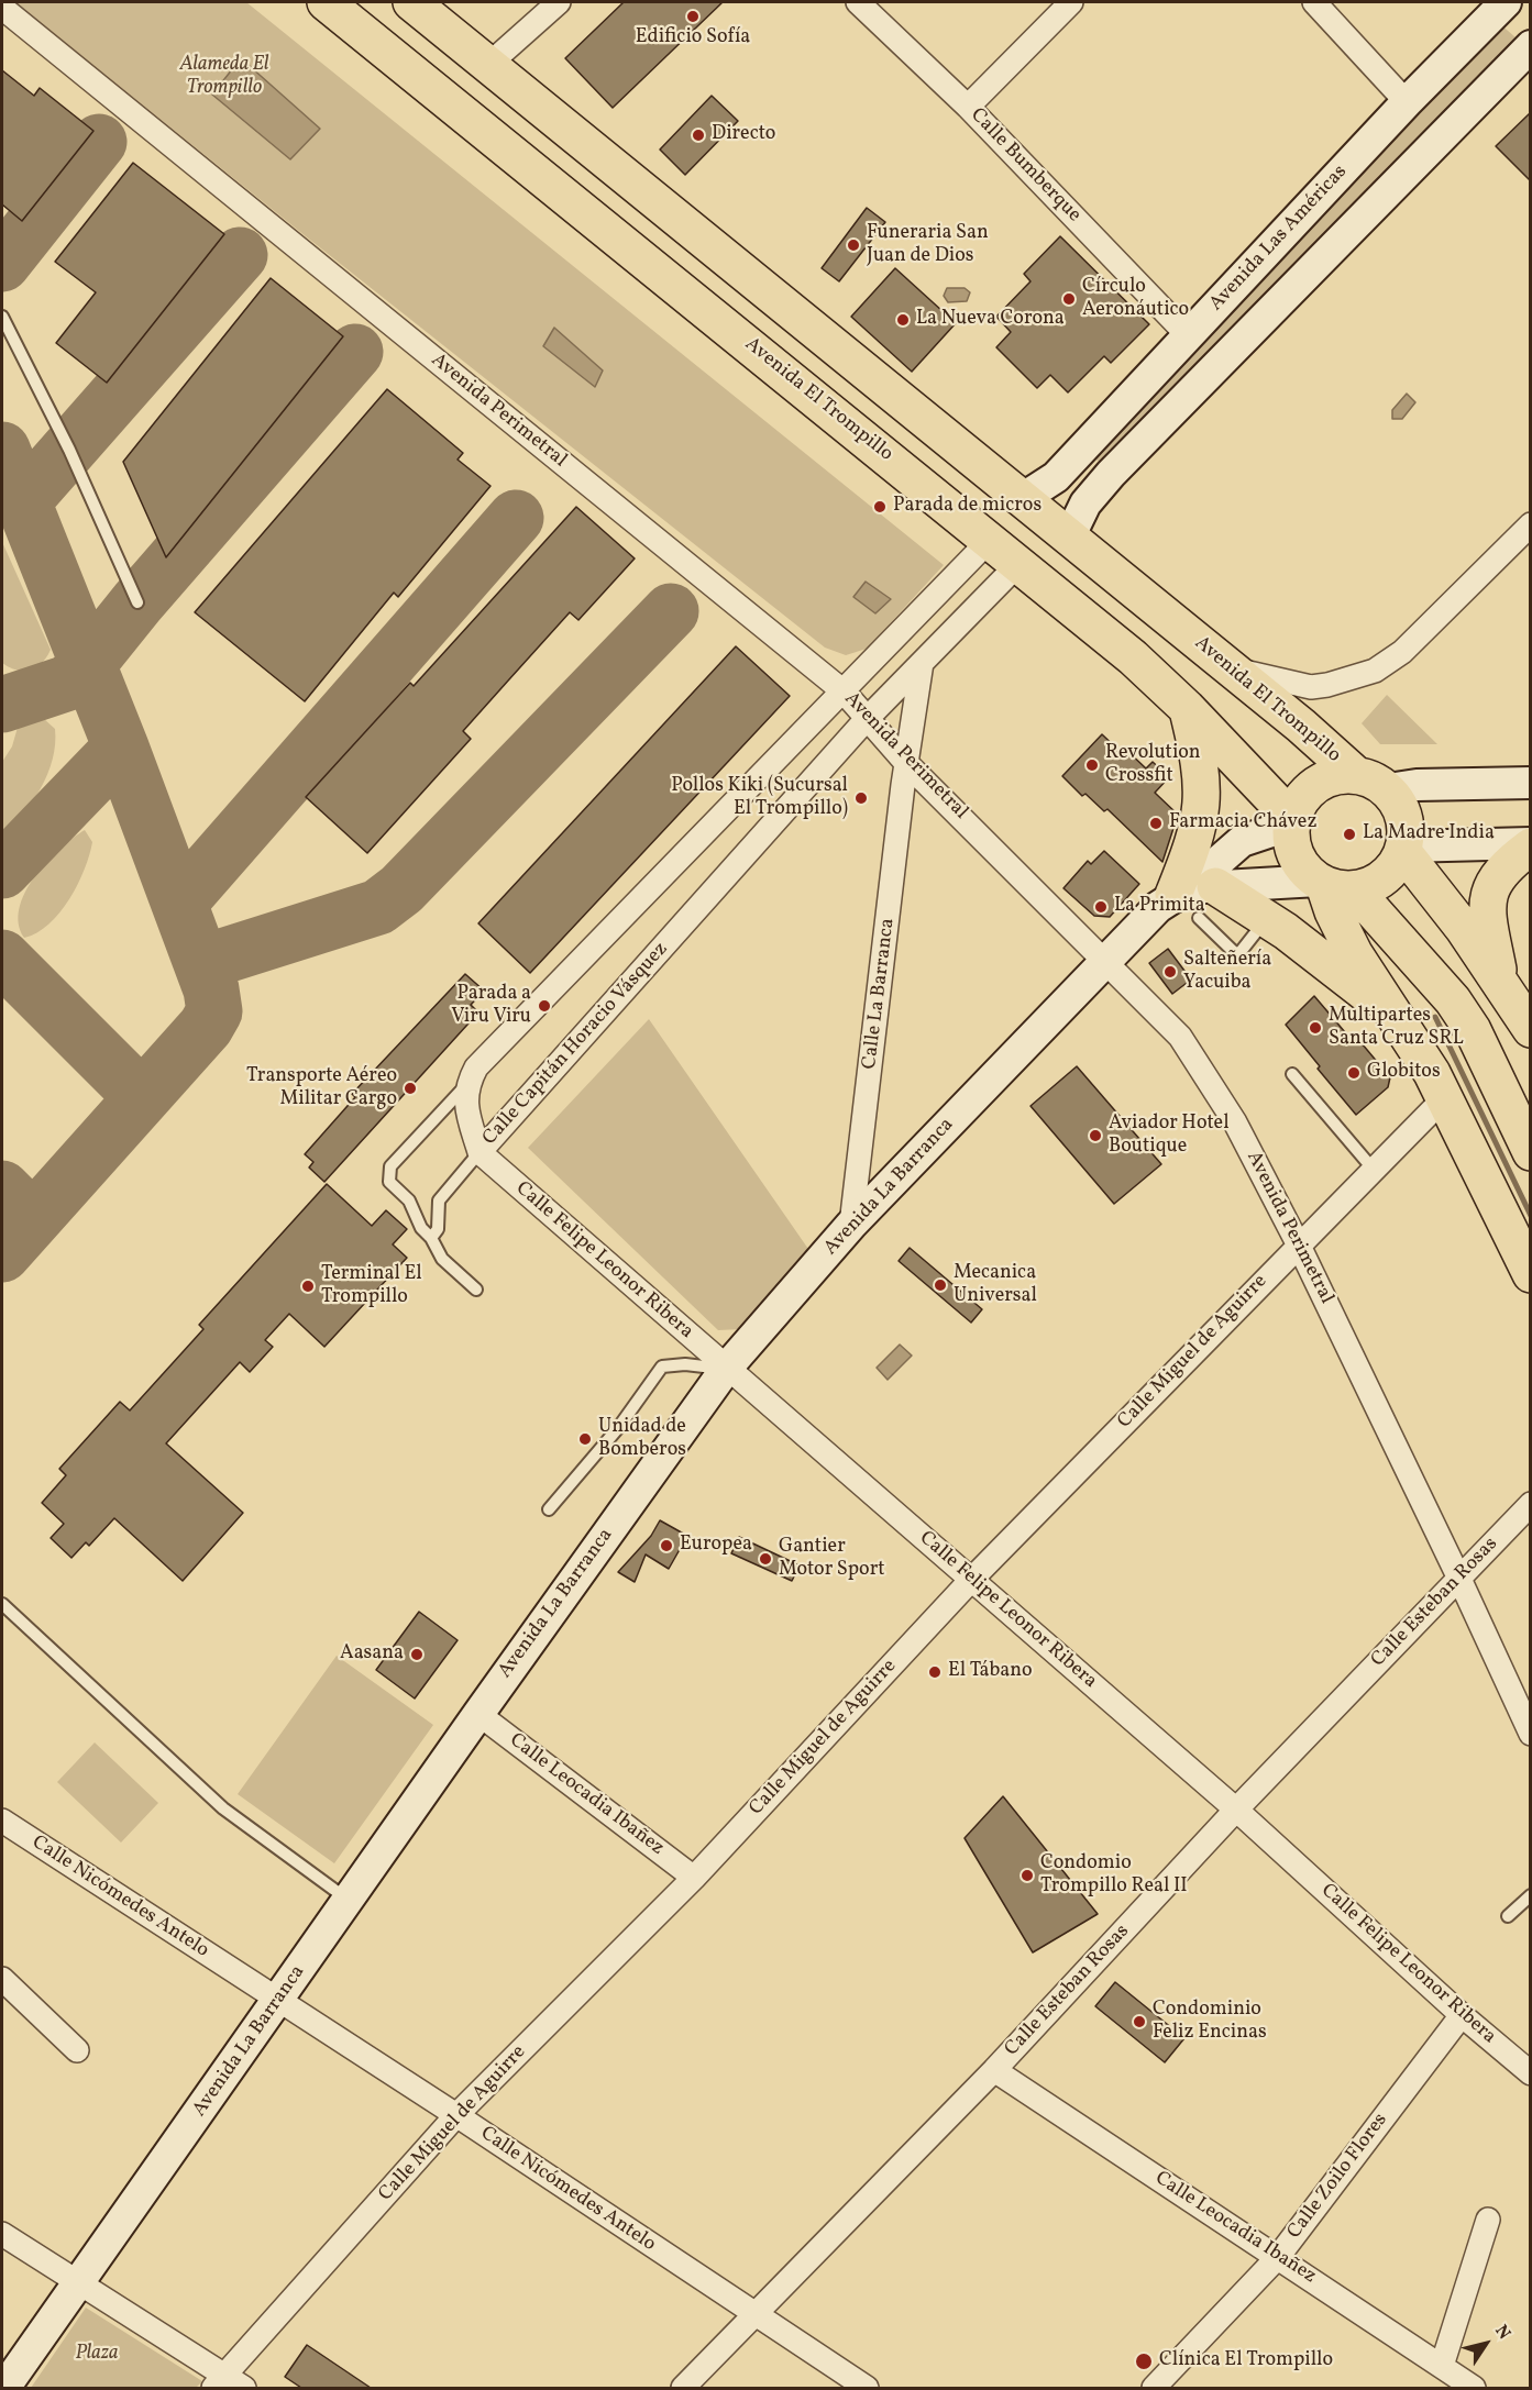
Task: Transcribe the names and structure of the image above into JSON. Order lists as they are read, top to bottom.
{
  "streets": {
    "main road": ["Avenida El Trompillo"],
    "street": [
      "Calle Bumberque",
      "Avenida Las Américas",
      "Avenida Perimetral",
      "Calle La Barranca",
      "Calle Capitán Horacio Vásquez",
      "Avenida La Barranca",
      "Calle Felipe Leonor Ribera",
      "Calle Miguel de Aguirre",
      "Calle Esteban Rosas",
      "Calle Leocadia Ibañez",
      "Calle Nicómedes Antelo",
      "Calle Zoilo Flores"
    ]
  },
  "crossings": [
    ["Calle Bumberque", "Avenida Las Américas"],
    ["Avenida Las Américas", "Avenida El Trompillo"],
    ["Avenida El Trompillo", "Calle Capitán Horacio Vásquez"],
    ["Avenida El Trompillo", "Avenida La Barranca"],
    ["Avenida Perimetral", "Calle La Barranca"],
    ["Avenida Perimetral", "Calle Capitán Horacio Vásquez"],
    ["Avenida Perimetral", "Avenida La Barranca"],
    ["Avenida Perimetral", "Calle Miguel de Aguirre"],
    ["Avenida Perimetral", "Calle Esteban Rosas"],
    ["Calle La Barranca", "Calle Capitán Horacio Vásquez"],
    ["Calle La Barranca", "Avenida La Barranca"],
    ["Calle Capitán Horacio Vásquez", "Calle Felipe Leonor Ribera"],
    ["Avenida La Barranca", "Calle Felipe Leonor Ribera"],
    ["Avenida La Barranca", "Calle Leocadia Ibañez"],
    ["Avenida La Barranca", "Calle Nicómedes Antelo"],
    ["Calle Felipe Leonor Ribera", "Calle Miguel de Aguirre"],
    ["Calle Felipe Leonor Ribera", "Calle Esteban Rosas"],
    ["Calle Felipe Leonor Ribera", "Calle Zoilo Flores"],
    ["Calle Miguel de Aguirre", "Calle Leocadia Ibañez"],
    ["Calle Miguel de Aguirre", "Calle Nicómedes Antelo"],
    ["Calle Esteban Rosas", "Calle Leocadia Ibañez"],
    ["Calle Esteban Rosas", "Calle Nicómedes Antelo"],
    ["Calle Leocadia Ibañez", "Calle Zoilo Flores"]
  ],
  "parks": ["Alameda El Trompillo", "Plaza"],
  "places": [
    "Edificio Sofía",
    "Directo",
    "Funeraria San Juan de Dios",
    "Círculo Aeronáutico",
    "La Nueva Corona",
    "Parada de micros",
    "Revolution Crossfit",
    "Pollos Kiki (Sucursal El Trompillo)",
    "Farmacia Chávez",
    "La Madre India",
    "La Primita",
    "Salteñería Yacuiba",
    "Parada a Viru Viru",
    "Multipartes Santa Cruz SRL",
    "Globitos",
    "Transporte Aéreo Militar Cargo",
    "Aviador Hotel Boutique",
    "Mecanica Universal",
    "Terminal El Trompillo",
    "Unidad de Bomberos",
    "Europea",
    "Gantier Motor Sport",
    "Aasana",
    "El Tábano",
    "Condomio Trompillo Real II",
    "Condominio Feliz Encinas",
    "Clínica El Trompillo"
  ],
  "north": "top right"
}
